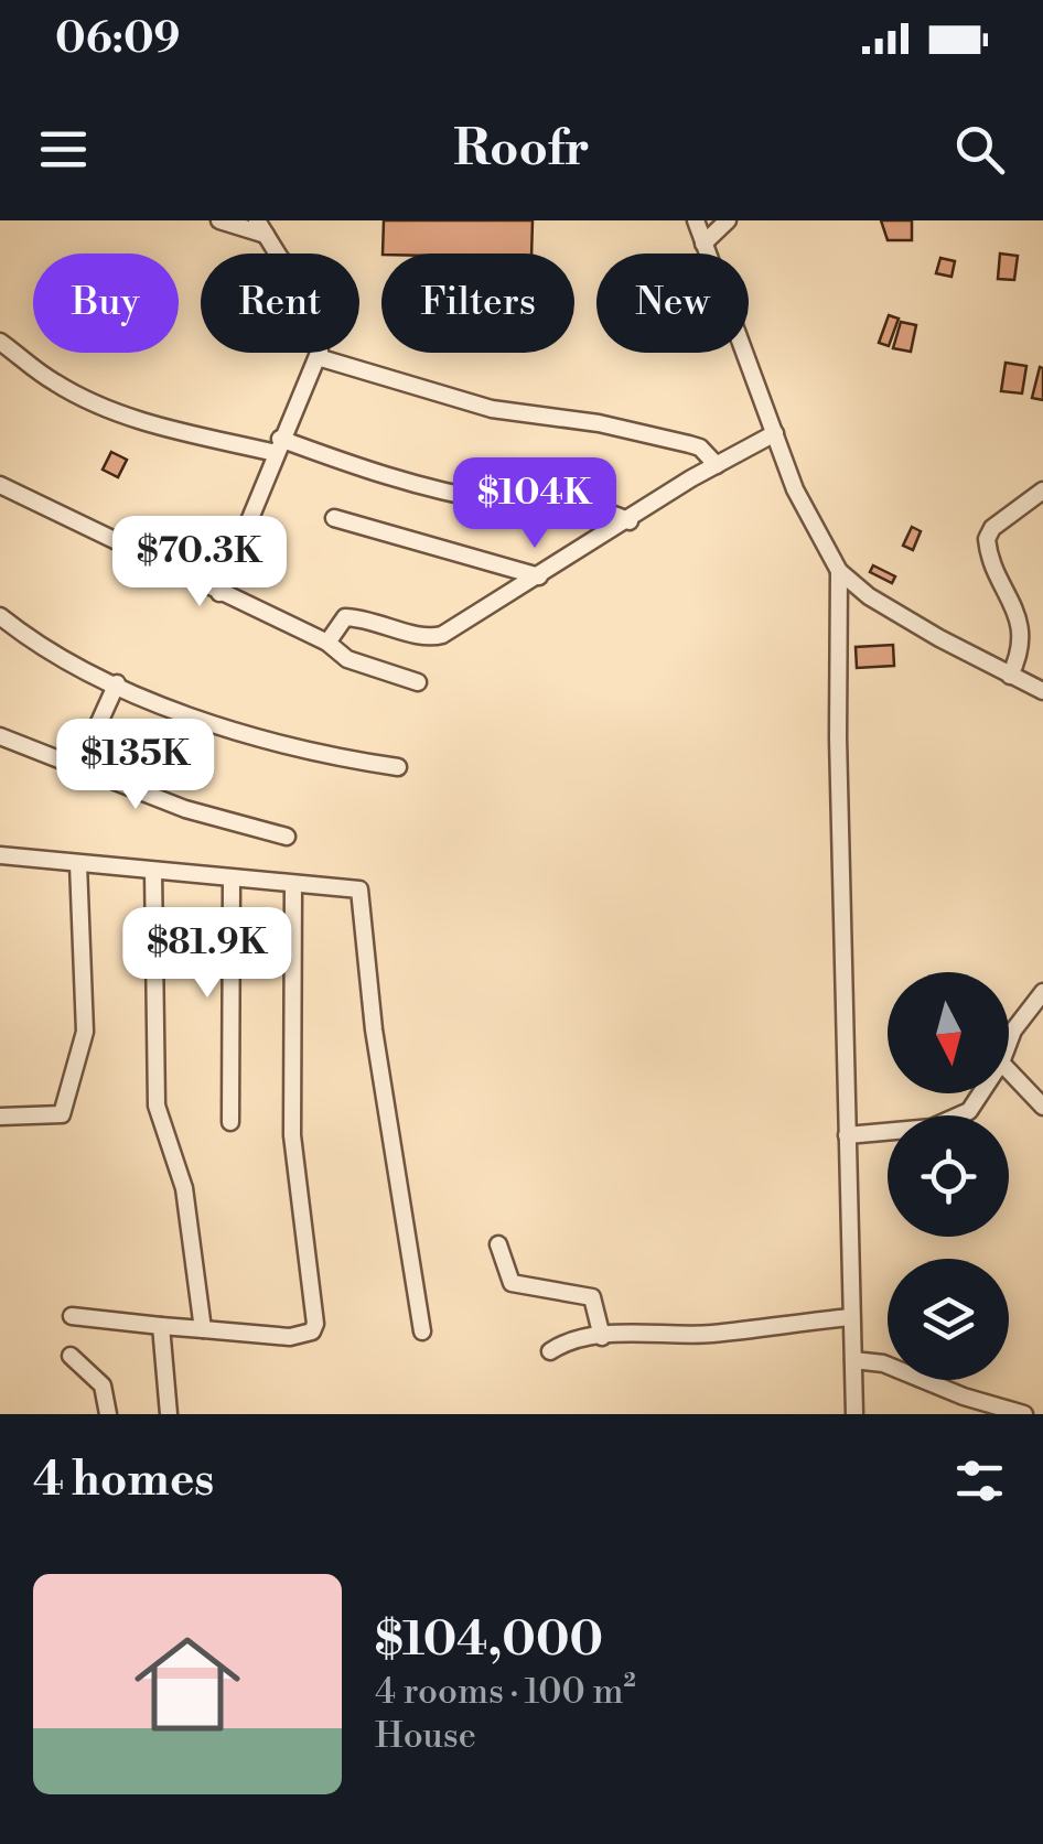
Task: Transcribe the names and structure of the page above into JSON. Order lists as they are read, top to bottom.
{
  "north": "bottom",
  "page": {
    "status": "06:09",
    "header": "Roofr",
    "chip": [
      "Buy",
      "Rent",
      "Filters",
      "New"
    ],
    "price": [
      "$104K",
      "$70.3K",
      "$135K",
      "$81.9K"
    ],
    "heading": "4 homes",
    "list": [
      {
        "name": "$104,000",
        "note": "4 rooms · 100 m² · House"
      }
    ]
  }
}
